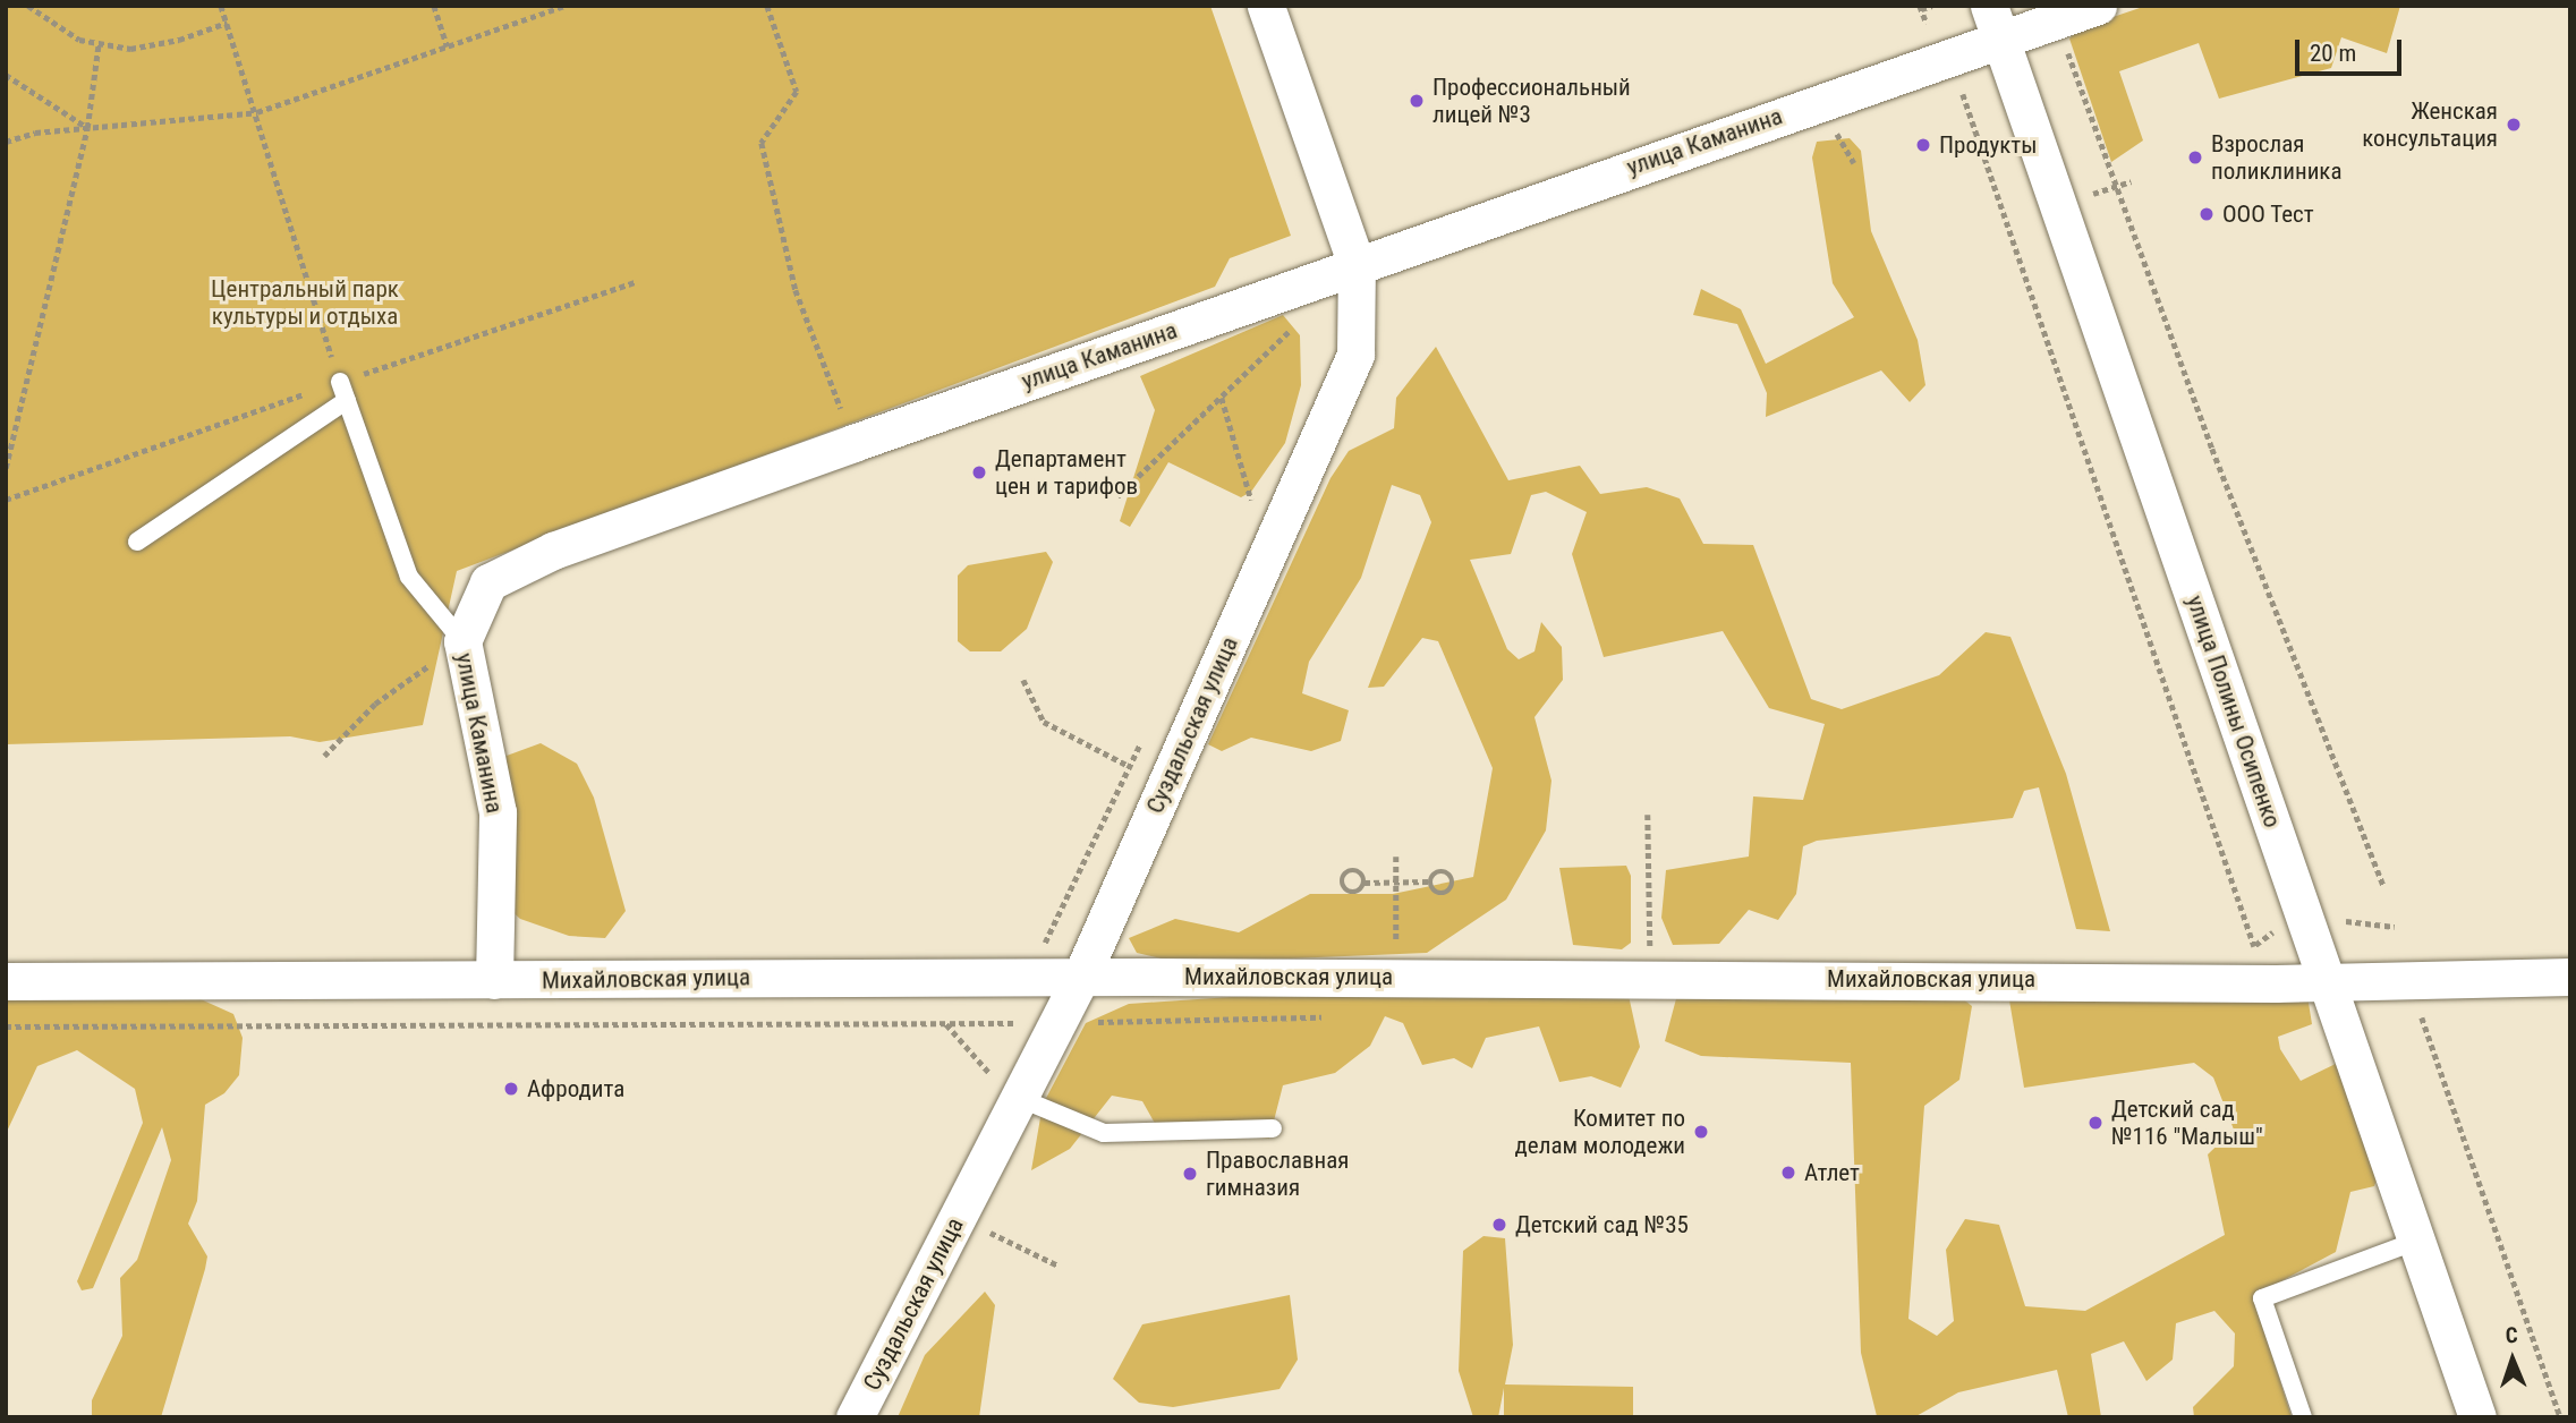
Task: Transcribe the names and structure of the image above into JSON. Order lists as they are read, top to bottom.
{
  "streets": {
    "street": [
      "улица Каманина",
      "улица Полины Осипенко",
      "Суздальская улица",
      "Михайловская улица"
    ]
  },
  "crossings": [
    ["улица Каманина", "улица Полины Осипенко"],
    ["улица Каманина", "Суздальская улица"],
    ["улица Каманина", "Михайловская улица"],
    ["улица Полины Осипенко", "Михайловская улица"],
    ["Суздальская улица", "Михайловская улица"]
  ],
  "parks": ["Центральный парк культуры и отдыха"],
  "places": [
    "Профессиональный лицей №3",
    "Женская консультация",
    "Продукты",
    "Взрослая поликлиника",
    "ООО Тест",
    "Департамент цен и тарифов",
    "Афродита",
    "Детский сад №116 \"Малыш\"",
    "Комитет по делам молодежи",
    "Атлет",
    "Православная гимназия",
    "Детский сад №35"
  ],
  "scale_bar": "20 m",
  "north": "top"
}
